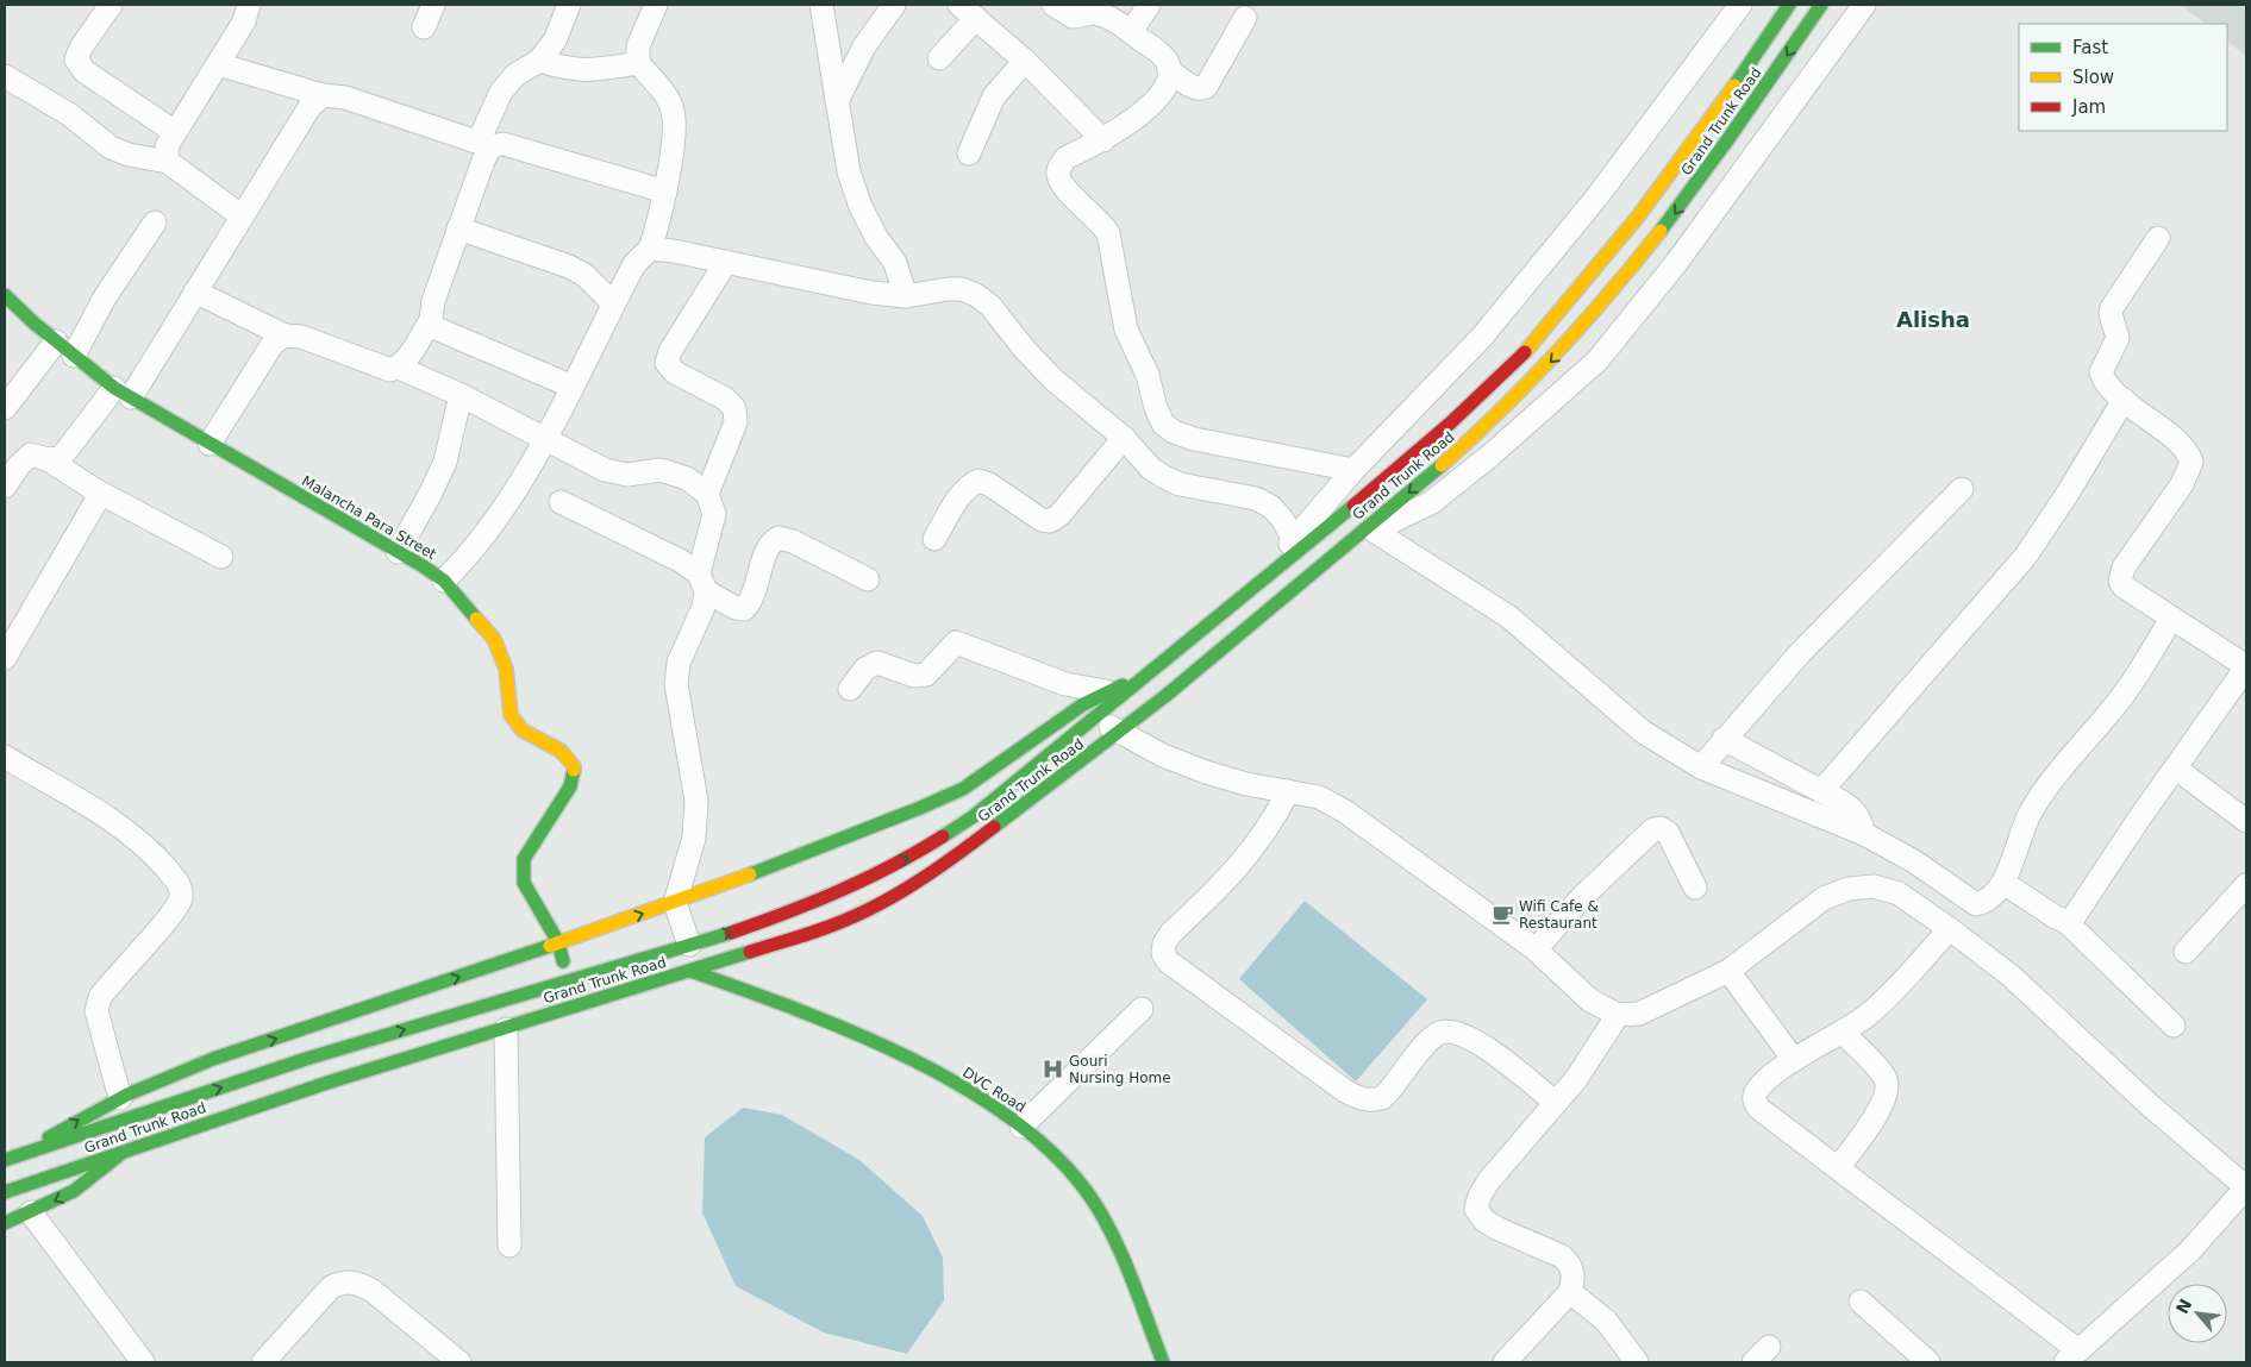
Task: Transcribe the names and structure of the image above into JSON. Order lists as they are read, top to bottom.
{
  "streets": {
    "main road": ["Grand Trunk Road", "Malancha Para Street", "DVC Road"]
  },
  "crossings": [
    ["Grand Trunk Road", "Malancha Para Street"],
    ["Grand Trunk Road", "DVC Road"]
  ],
  "districts": ["Alisha"],
  "places": {
    "cafe": ["Wifi Cafe & Restaurant"],
    "hospital": ["Gouri Nursing Home"]
  },
  "legend": ["Fast", "Slow", "Jam"],
  "north": "top left"
}
